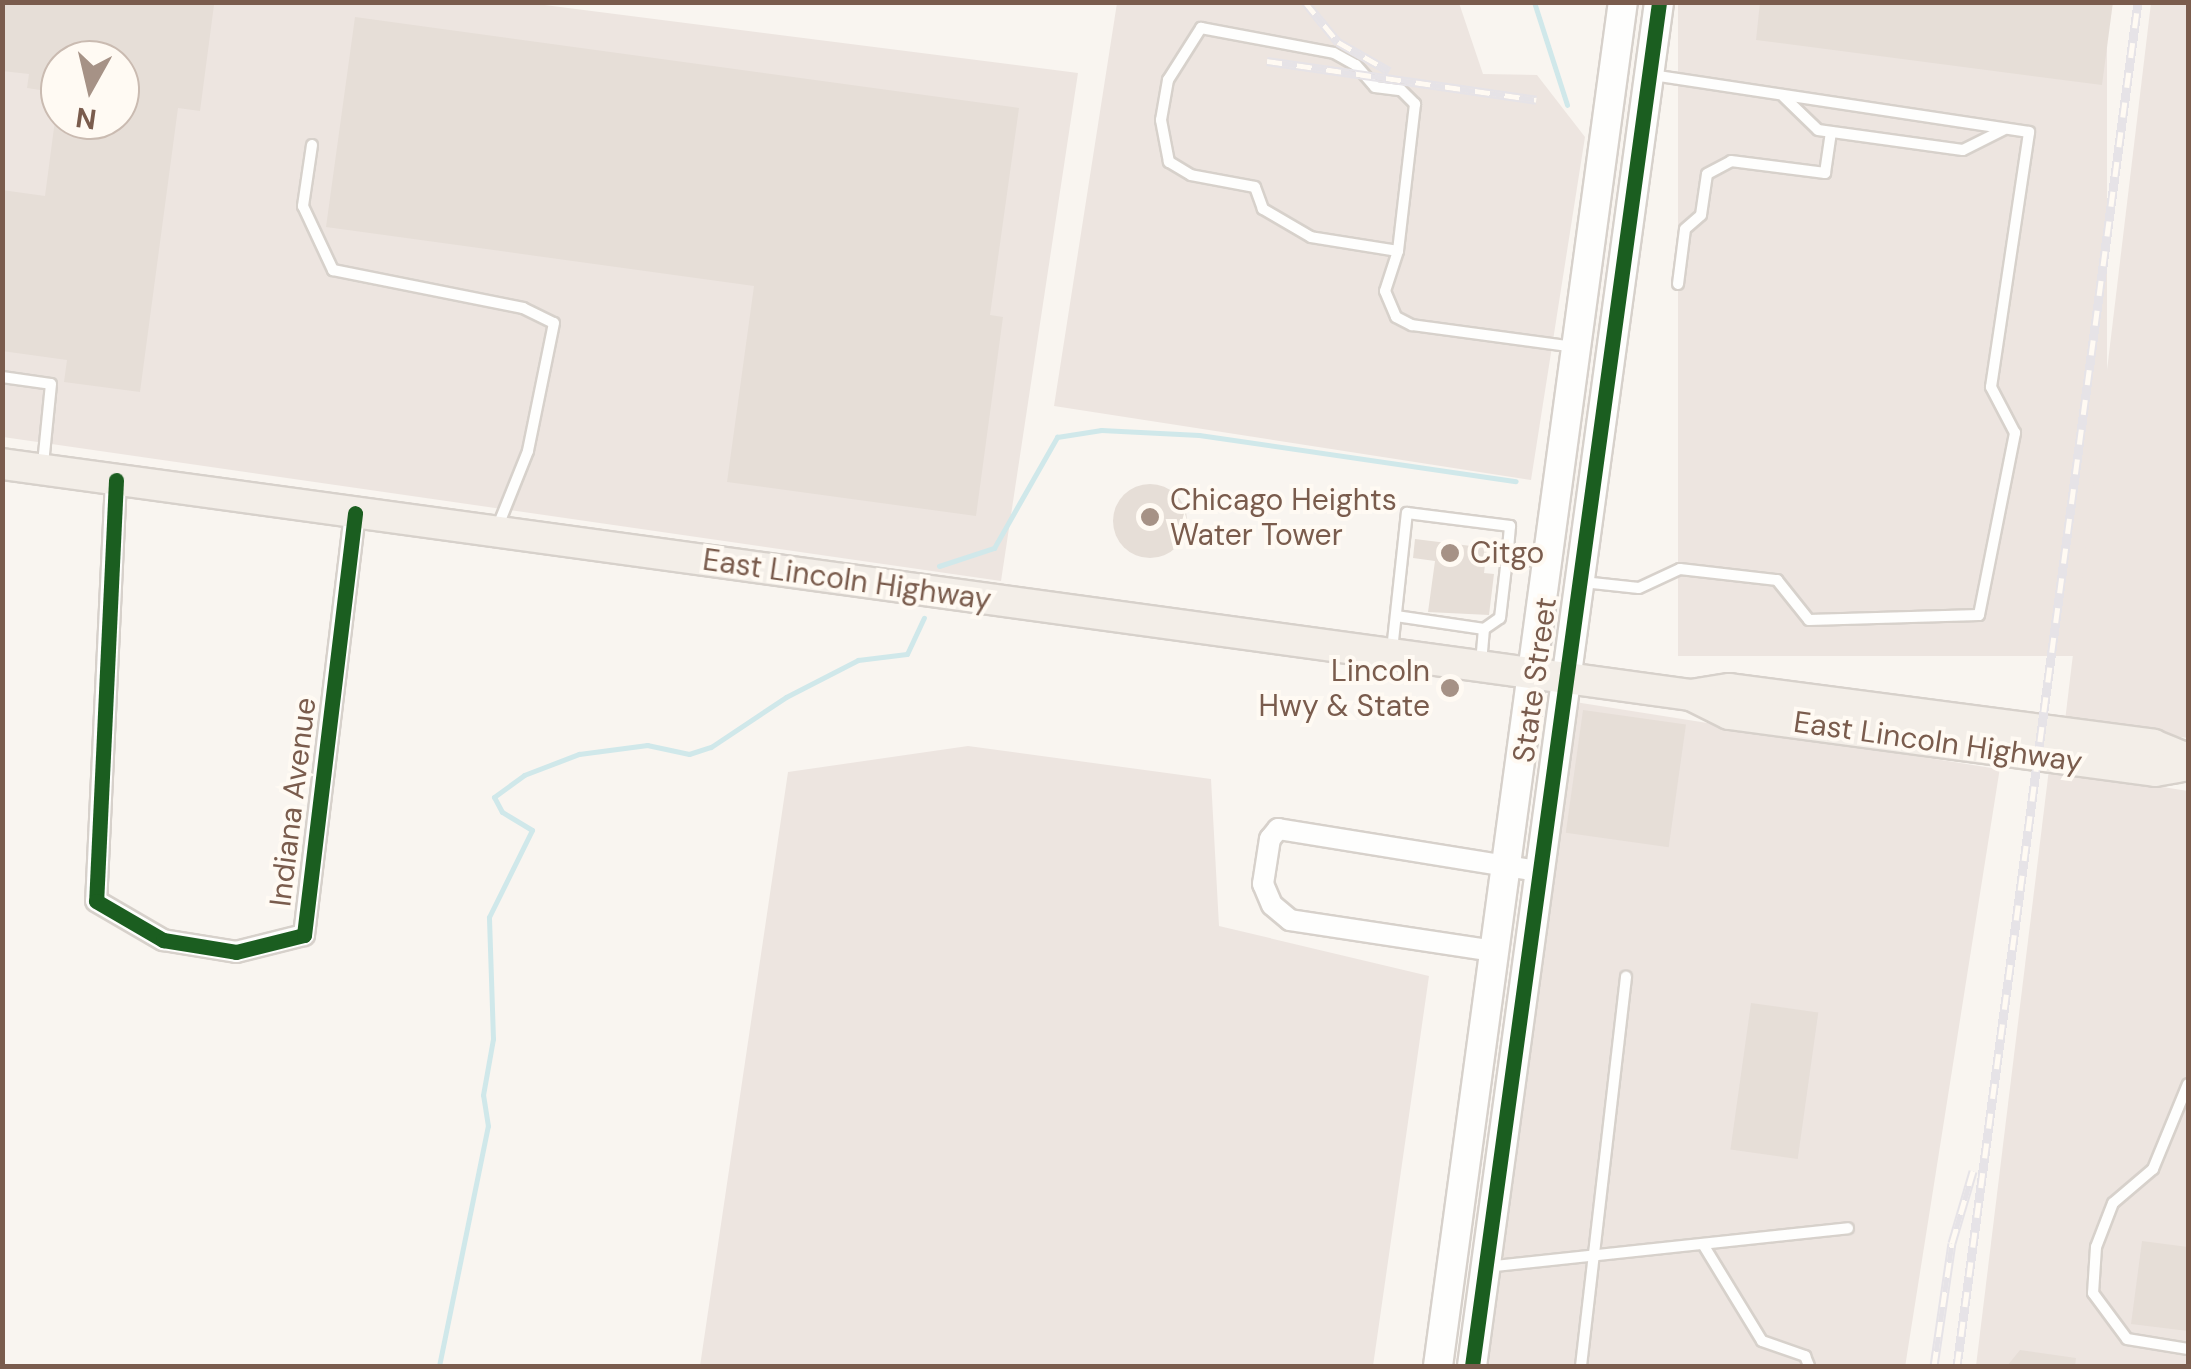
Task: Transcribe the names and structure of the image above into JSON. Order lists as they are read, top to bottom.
{
  "streets": {
    "main road": ["East Lincoln Highway"],
    "street": ["State Street", "Indiana Avenue"]
  },
  "crossings": [
    ["East Lincoln Highway", "State Street"],
    ["East Lincoln Highway", "Indiana Avenue"]
  ],
  "places": ["Chicago Heights Water Tower", "Citgo", "Lincoln Hwy & State"],
  "north": "bottom"
}
